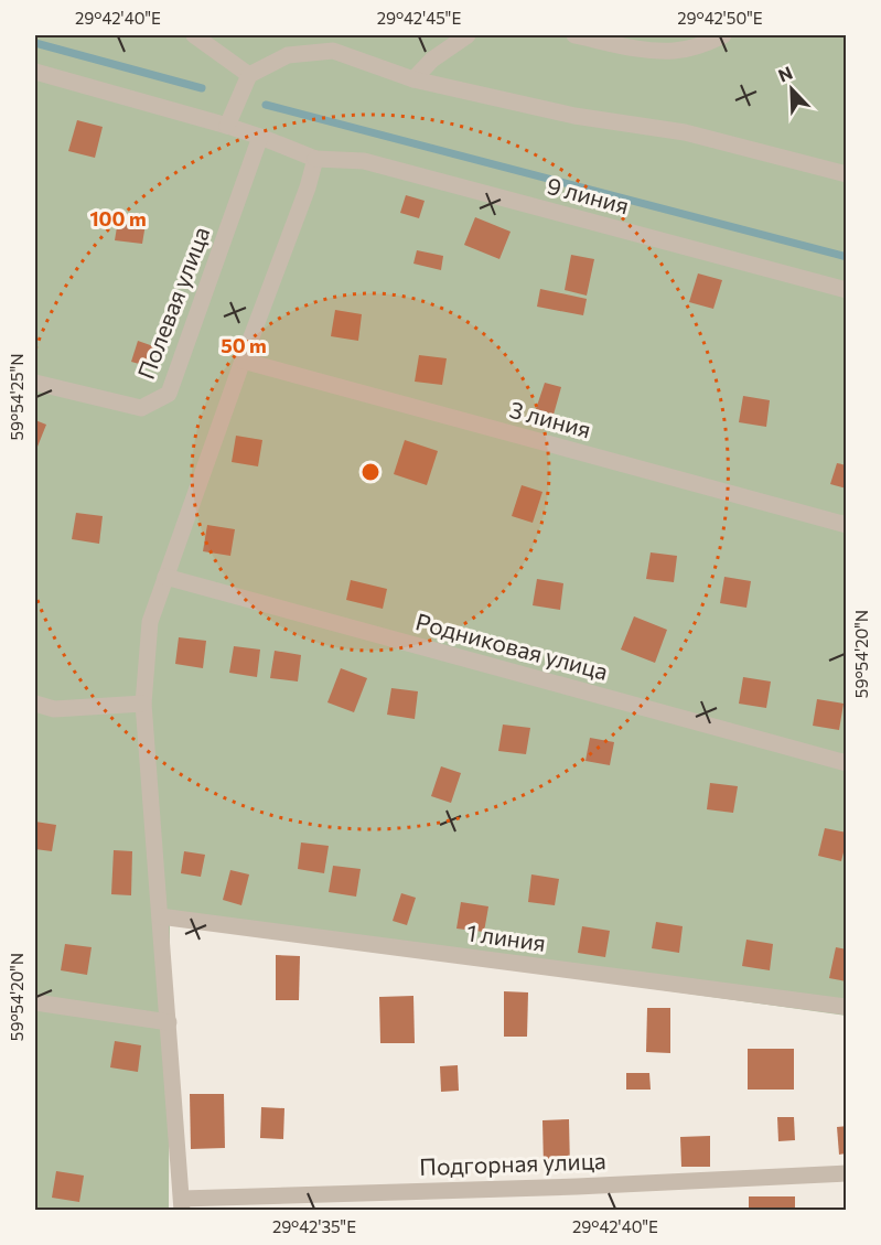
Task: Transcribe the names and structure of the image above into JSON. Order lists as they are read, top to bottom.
{
  "streets": {
    "street": [
      "9 линия",
      "Полевая улица",
      "3 линия",
      "Родниковая улица",
      "1 линия",
      "Подгорная улица"
    ]
  },
  "crossings": [
    ["9 линия", "Полевая улица"]
  ],
  "north": "top left",
  "coordinates": [
    "29°42'40\"E",
    "29°42'45\"E",
    "29°42'50\"E",
    "59°54'25\"N",
    "59°54'20\"N",
    "29°42'35\"E"
  ],
  "rings": ["100 m", "50 m"]
}
